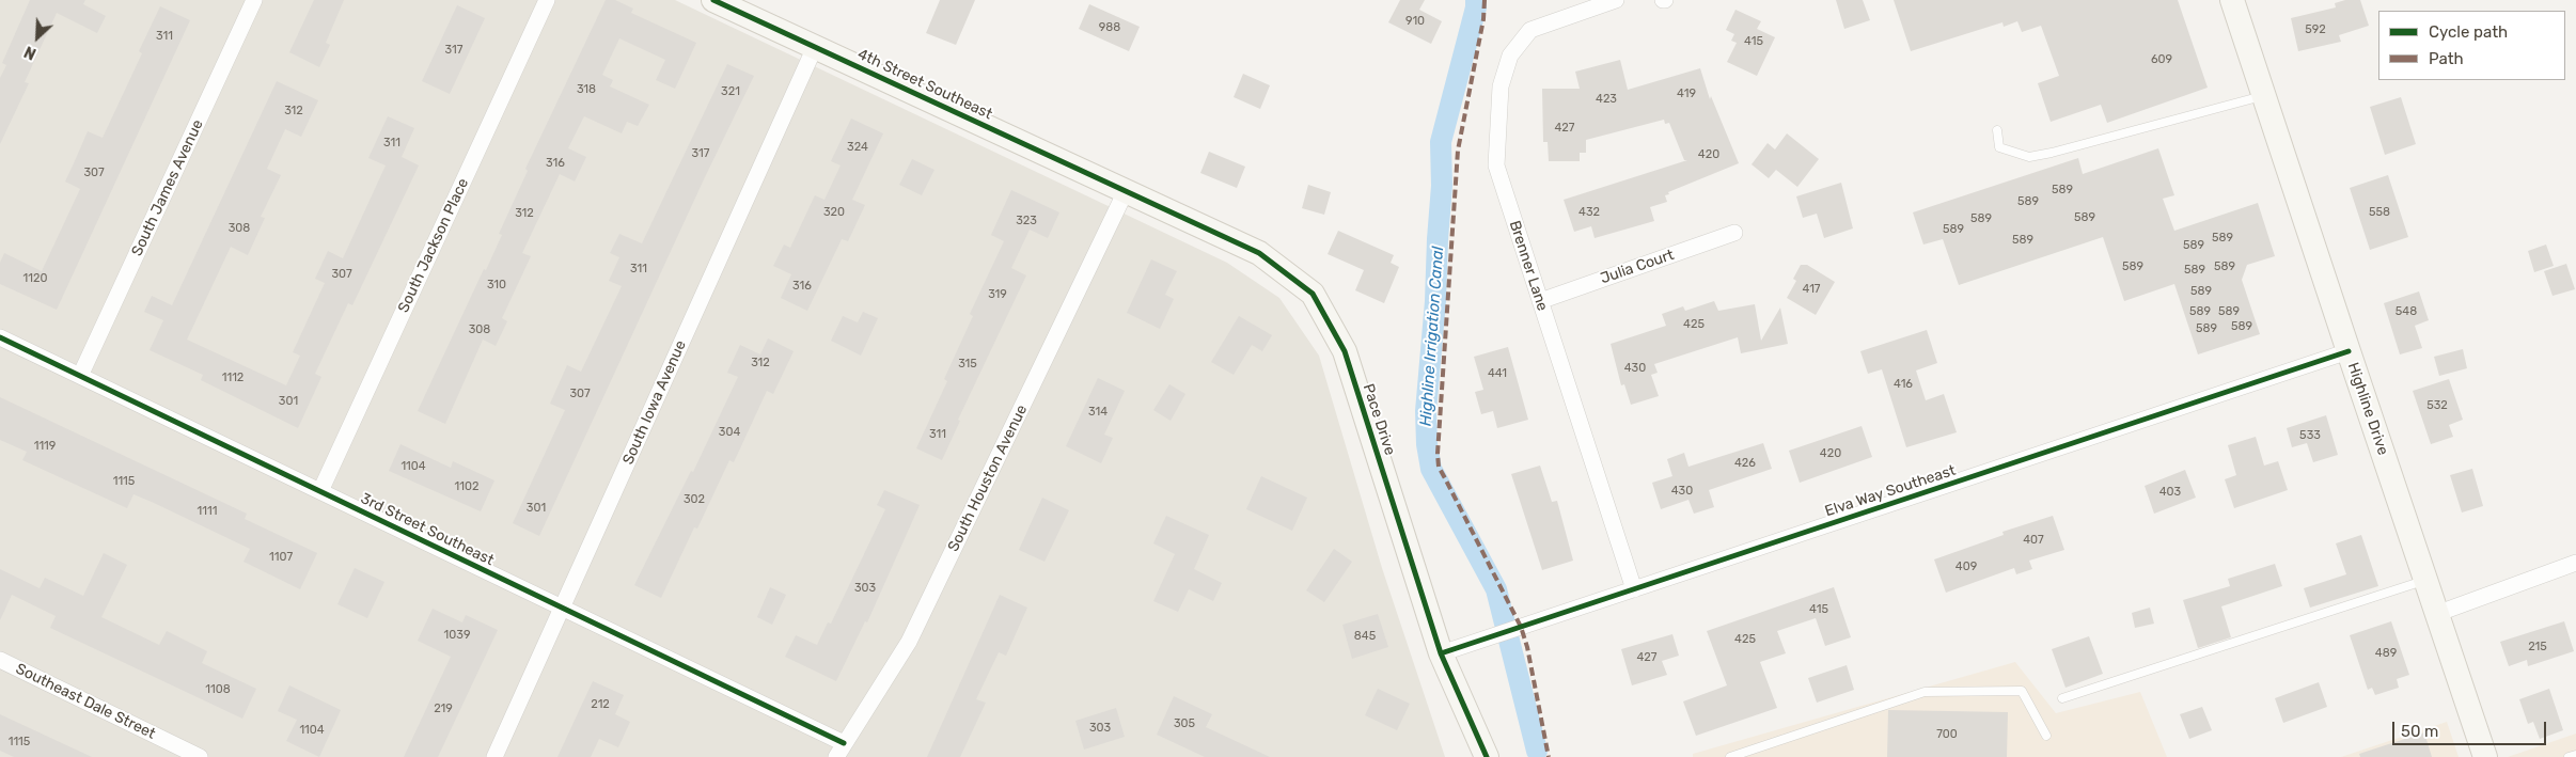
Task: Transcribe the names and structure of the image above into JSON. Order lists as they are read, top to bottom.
{
  "streets": {
    "street": [
      "4th Street Southeast",
      "South James Avenue",
      "South Jackson Place",
      "Brenner Lane",
      "Julia Court",
      "South Iowa Avenue",
      "Highline Drive",
      "Pace Drive",
      "South Houston Avenue",
      "Elva Way Southeast",
      "3rd Street Southeast",
      "Southeast Dale Street"
    ]
  },
  "crossings": [
    ["4th Street Southeast", "South Iowa Avenue"],
    ["4th Street Southeast", "Pace Drive"],
    ["4th Street Southeast", "South Houston Avenue"],
    ["South James Avenue", "3rd Street Southeast"],
    ["South Jackson Place", "3rd Street Southeast"],
    ["Brenner Lane", "Julia Court"],
    ["Brenner Lane", "Elva Way Southeast"],
    ["South Iowa Avenue", "3rd Street Southeast"],
    ["Highline Drive", "Elva Way Southeast"],
    ["Pace Drive", "South Houston Avenue"],
    ["Pace Drive", "Elva Way Southeast"],
    ["South Houston Avenue", "3rd Street Southeast"]
  ],
  "water": ["Highline Irrigation Canal"],
  "house_numbers": [
    "910",
    "988",
    "592",
    "311",
    "415",
    "317",
    "609",
    "318",
    "321",
    "419",
    "423",
    "312",
    "427",
    "311",
    "324",
    "317",
    "420",
    "316",
    "307",
    "589",
    "589",
    "320",
    "432",
    "558",
    "312",
    "589",
    "589",
    "323",
    "308",
    "589",
    "589",
    "589",
    "589",
    "589",
    "589",
    "311",
    "589",
    "307",
    "1120",
    "310",
    "316",
    "417",
    "589",
    "319",
    "589",
    "589",
    "548",
    "425",
    "589",
    "589",
    "308",
    "312",
    "315",
    "430",
    "441",
    "1112",
    "416",
    "307",
    "301",
    "532",
    "314",
    "304",
    "311",
    "533",
    "1119",
    "420",
    "426",
    "1104",
    "1115",
    "1102",
    "430",
    "403",
    "302",
    "301",
    "1111",
    "407",
    "1107",
    "409",
    "303",
    "415",
    "1039",
    "845",
    "425",
    "215",
    "489",
    "427",
    "1108",
    "212",
    "219",
    "305",
    "303",
    "1104",
    "700",
    "1115"
  ],
  "legend": ["Cycle path", "Path"],
  "scale_bar": "50 m",
  "north": "bottom left"
}
